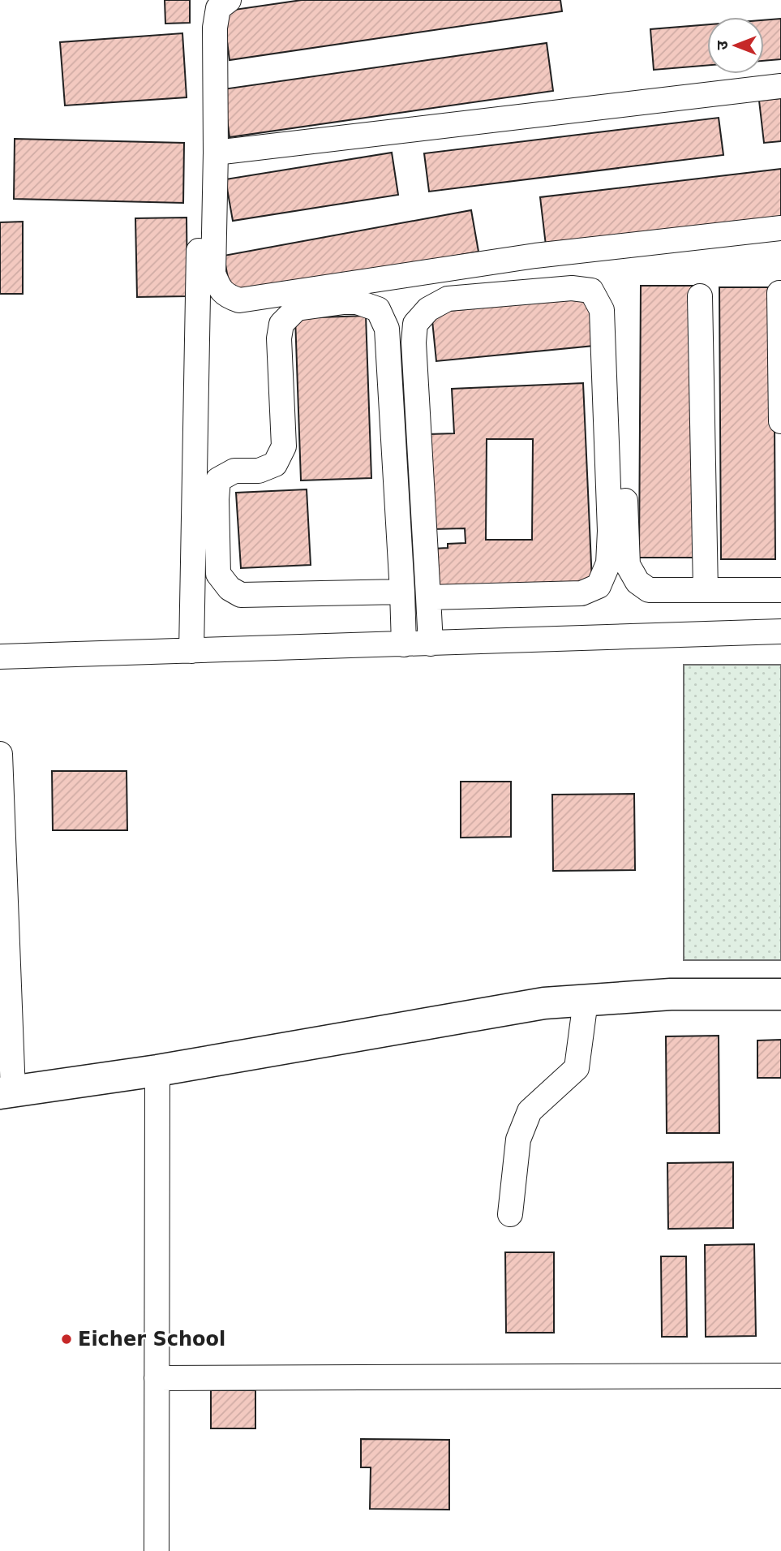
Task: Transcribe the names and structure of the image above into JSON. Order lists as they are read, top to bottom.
{
  "places": ["Eicher School"],
  "north": "left"
}
